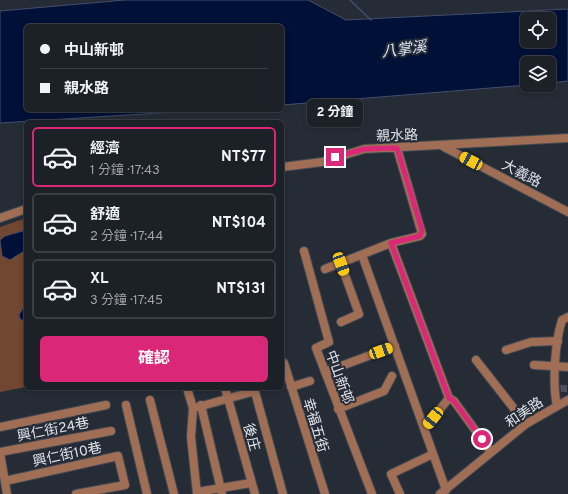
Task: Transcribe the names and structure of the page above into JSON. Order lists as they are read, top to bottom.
{
  "streets": {
    "street": [
      "親水路",
      "大義路",
      "中山新邨",
      "和美路",
      "幸福五街",
      "興仁街24巷",
      "後庄",
      "興仁街10巷"
    ]
  },
  "crossings": [
    ["親水路", "大義路"]
  ],
  "water": ["八掌溪"],
  "page": {
    "banner": ["中山新邨", "親水路"],
    "bubble": "2 分鐘",
    "list": [
      {
        "name": "經濟",
        "note": "1 分鐘 · 17:43",
        "value": "NT$77"
      },
      {
        "name": "舒適",
        "note": "2 分鐘 · 17:44",
        "value": "NT$104"
      },
      {
        "name": "XL",
        "note": "3 分鐘 · 17:45",
        "value": "NT$131"
      }
    ],
    "buttons": "確認"
  }
}
